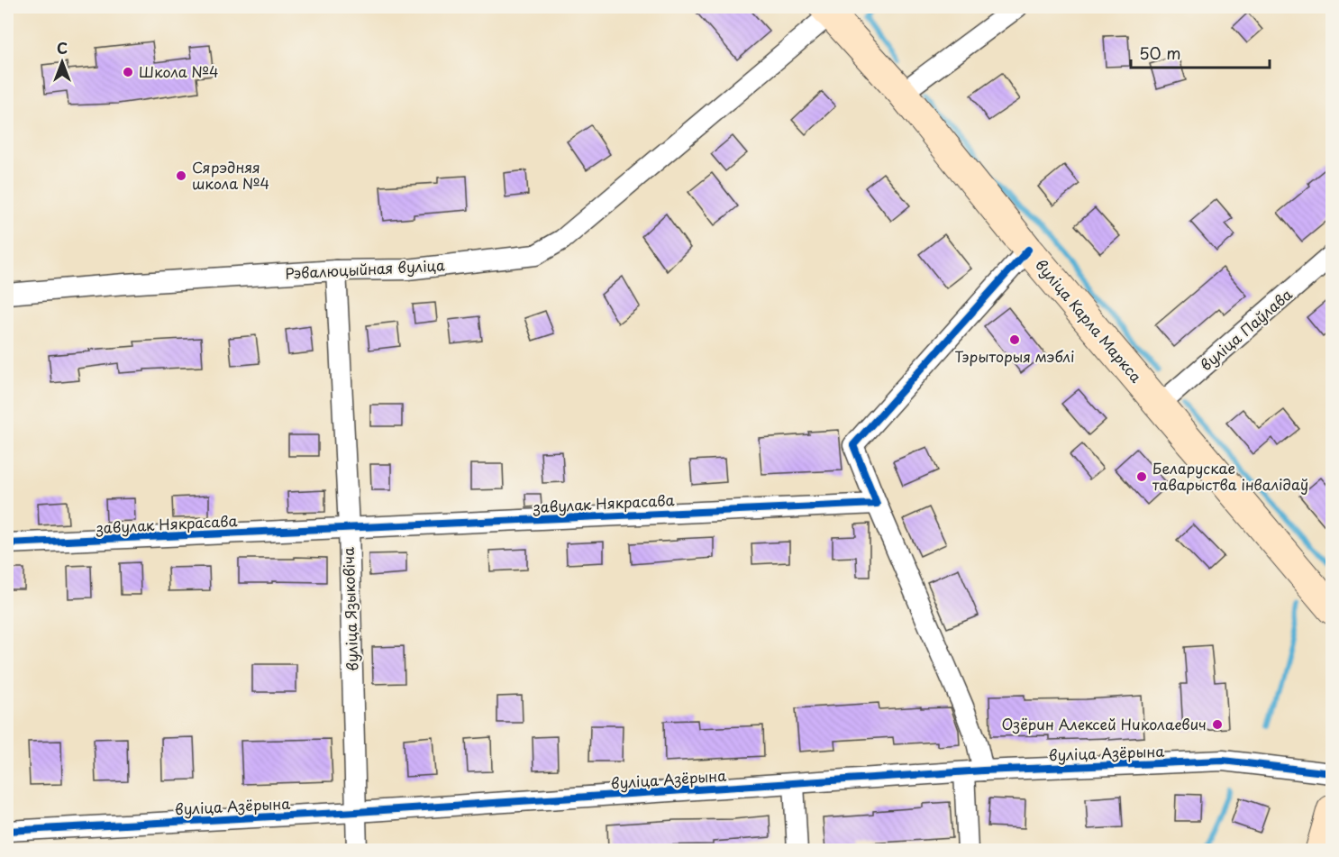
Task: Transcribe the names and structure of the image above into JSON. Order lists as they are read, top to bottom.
{
  "streets": {
    "main road": ["вуліца Карла Маркса"],
    "street": [
      "Рэвалюцыйная вуліца",
      "вуліца Паўлава",
      "завулак Някрасава",
      "вуліца Языковіча",
      "вуліца Азёрына"
    ]
  },
  "crossings": [
    ["Рэвалюцыйная вуліца", "вуліца Карла Маркса"],
    ["Рэвалюцыйная вуліца", "вуліца Языковіча"],
    ["вуліца Карла Маркса", "вуліца Паўлава"],
    ["завулак Някрасава", "вуліца Языковіча"],
    ["вуліца Языковіча", "вуліца Азёрына"]
  ],
  "places": [
    "Школа №4",
    "Сярэдняя школа №4",
    "Тэрыторыя мэблі",
    "Беларускае таварыства інвалідаў",
    "Озёрин Алексей Николаевич"
  ],
  "scale_bar": "50 m",
  "north": "top"
}
